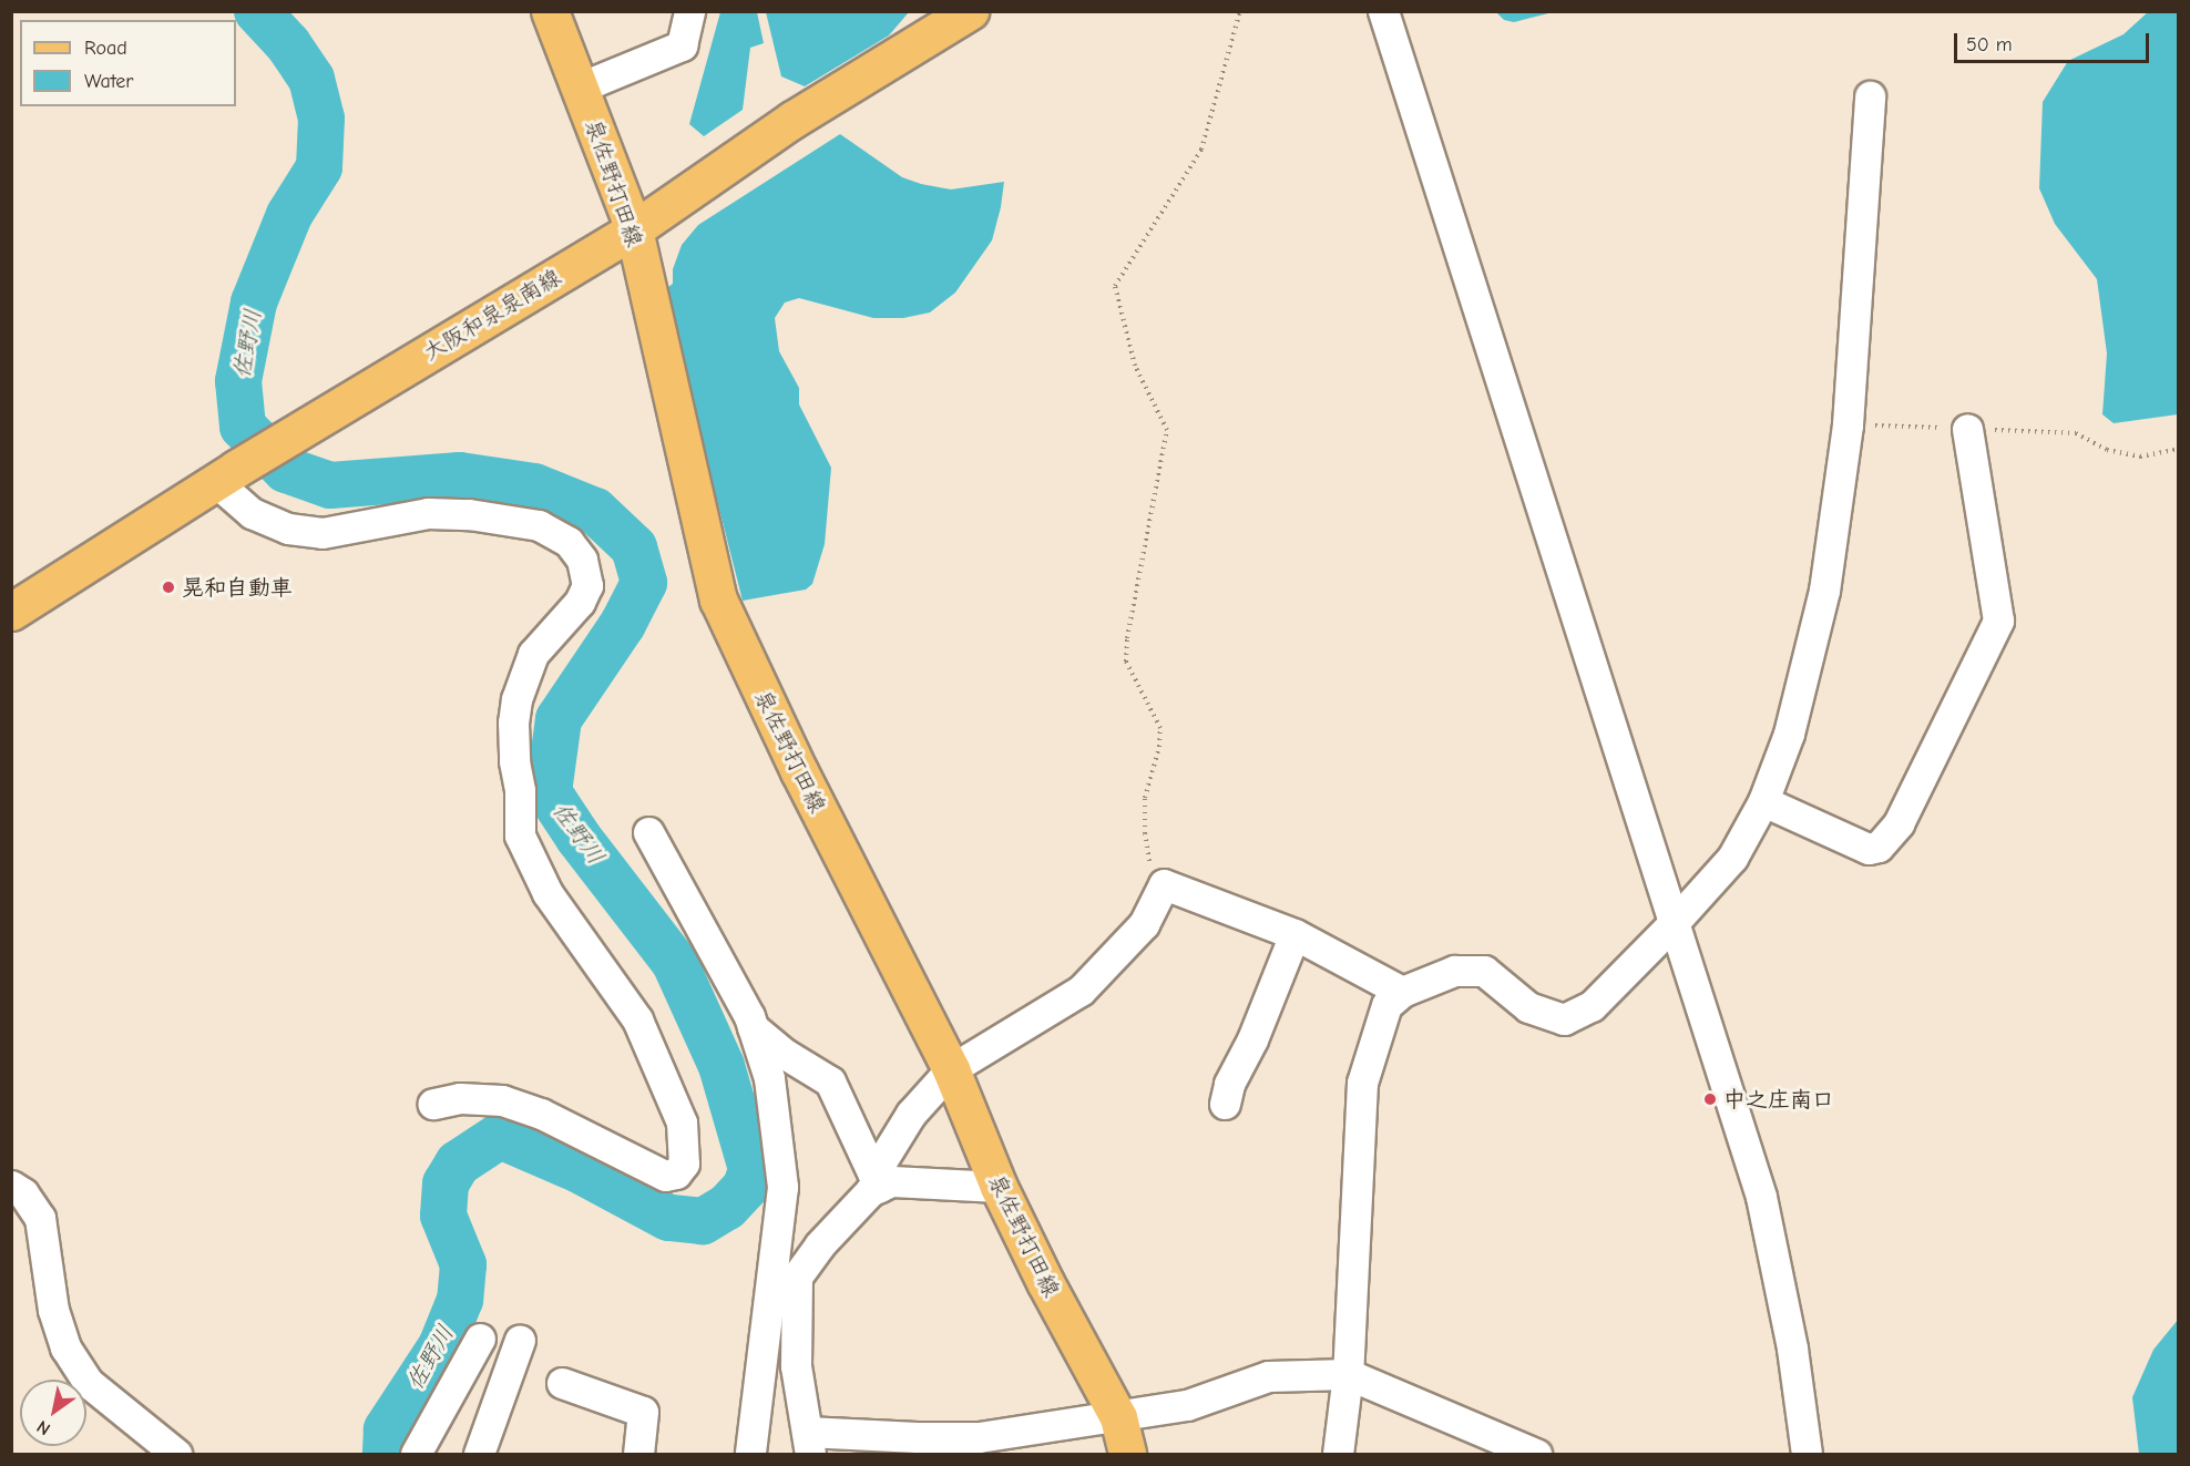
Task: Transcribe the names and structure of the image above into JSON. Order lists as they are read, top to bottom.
{
  "streets": {
    "main road": ["泉佐野打田線", "大阪和泉泉南線"]
  },
  "crossings": [
    ["泉佐野打田線", "大阪和泉泉南線"]
  ],
  "water": ["佐野川"],
  "places": ["晃和自動車", "中之庄南口"],
  "legend": ["Road", "Water"],
  "scale_bar": "50 m",
  "north": "bottom left"
}
